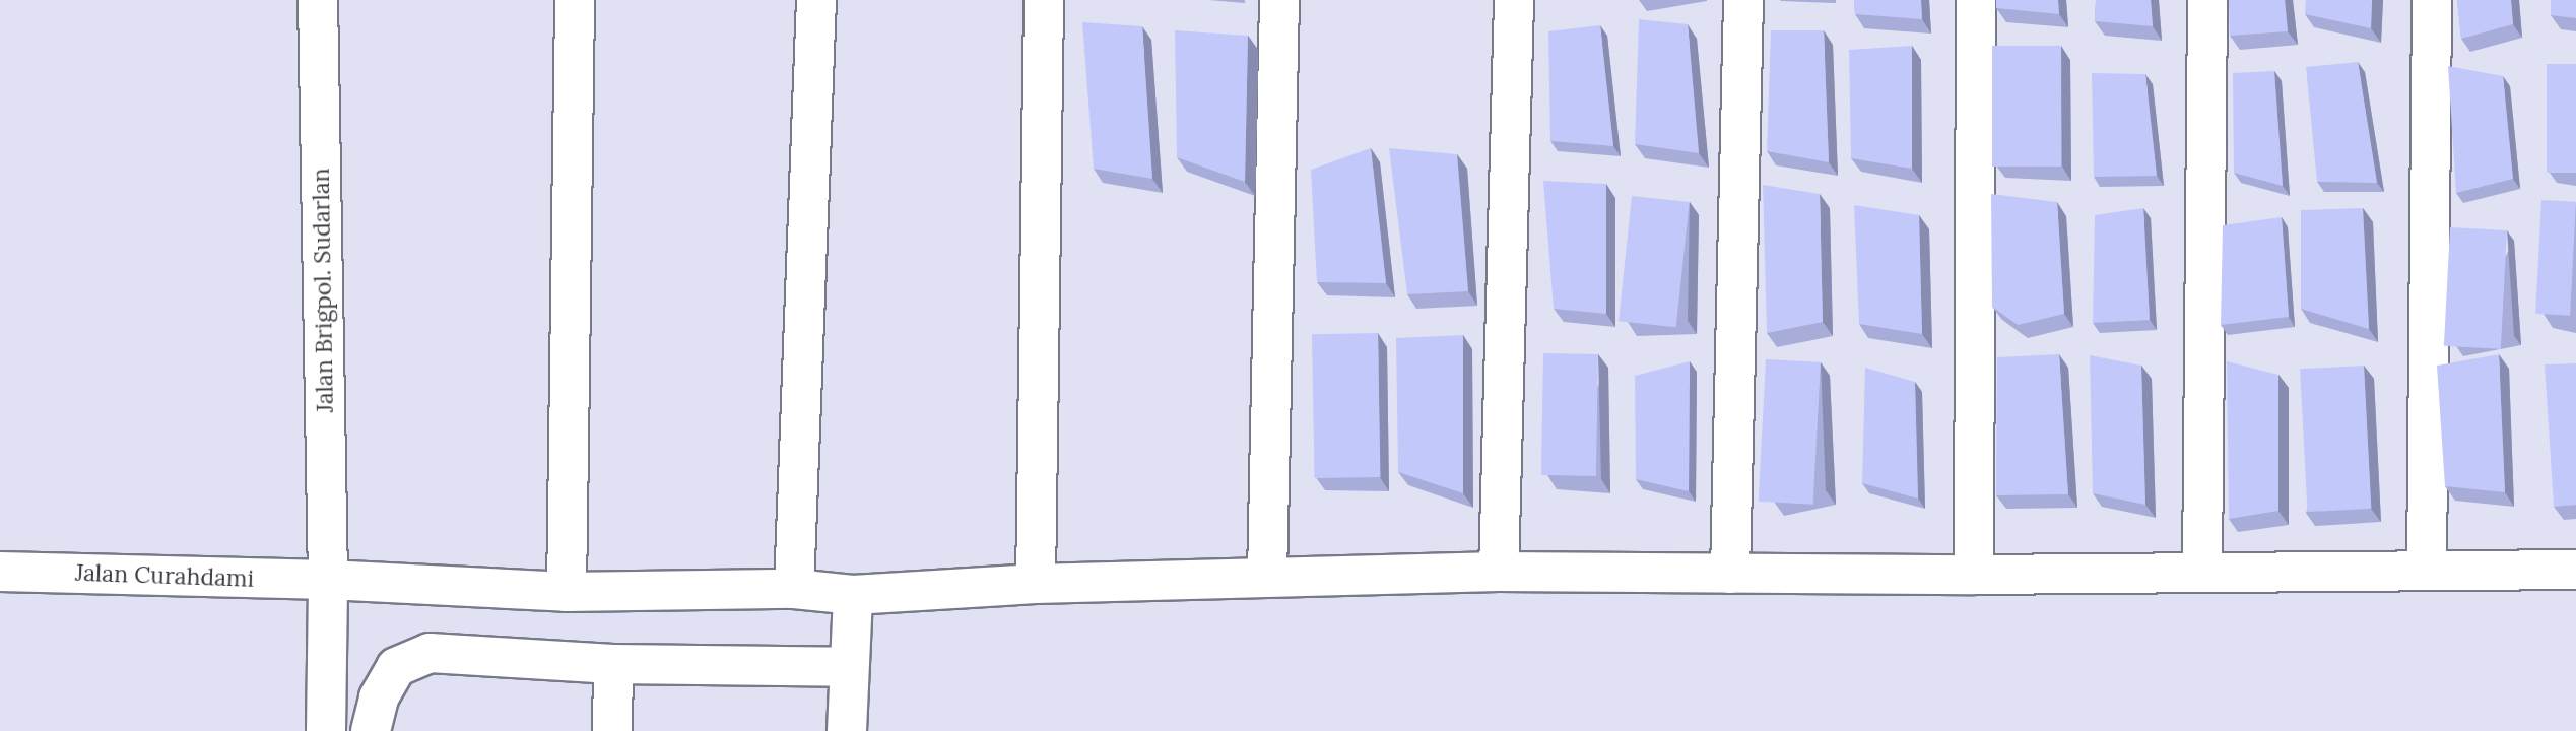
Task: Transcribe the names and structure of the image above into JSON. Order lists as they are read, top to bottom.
{
  "streets": {
    "street": ["Jalan Brigpol. Sudarlan", "Jalan Curahdami"]
  },
  "crossings": [
    ["Jalan Brigpol. Sudarlan", "Jalan Curahdami"]
  ]
}
